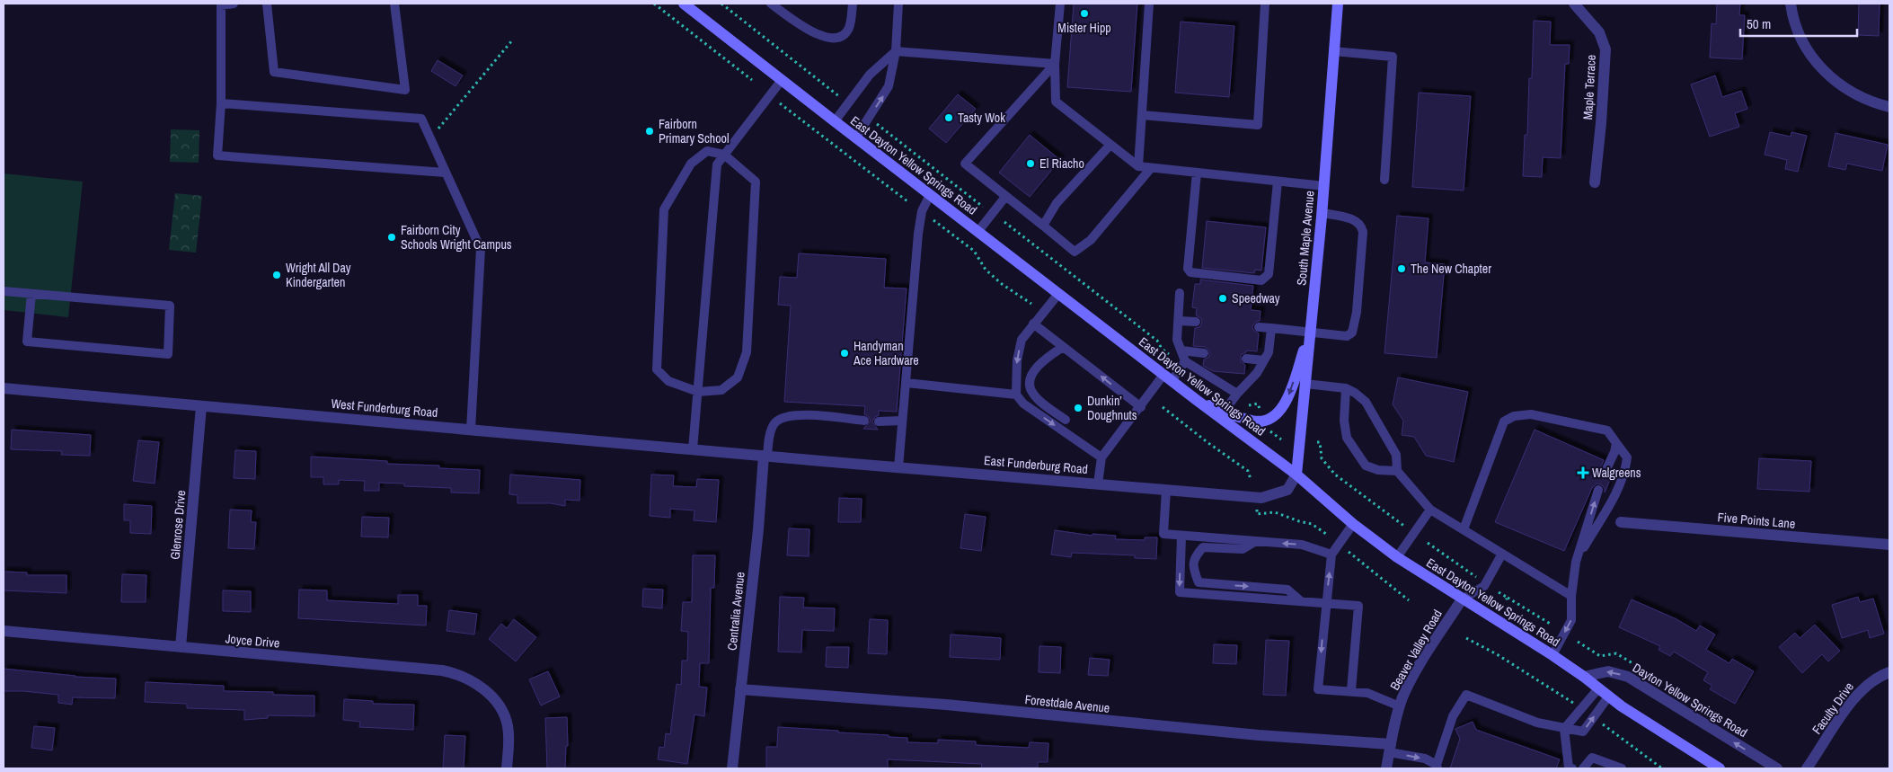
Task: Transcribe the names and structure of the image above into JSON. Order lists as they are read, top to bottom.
{
  "streets": {
    "main road": ["East Dayton Yellow Springs Road", "South Maple Avenue"],
    "street": [
      "Maple Terrace",
      "West Funderburg Road",
      "East Funderburg Road",
      "Five Points Lane",
      "Glenrose Drive",
      "Centralia Avenue",
      "Joyce Drive",
      "Beaver Valley Road",
      "Dayton Yellow Springs Road",
      "Forestdale Avenue",
      "Faculty Drive"
    ]
  },
  "crossings": [
    ["East Dayton Yellow Springs Road", "South Maple Avenue"],
    ["East Dayton Yellow Springs Road", "East Funderburg Road"],
    ["East Dayton Yellow Springs Road", "Beaver Valley Road"],
    ["East Dayton Yellow Springs Road", "Dayton Yellow Springs Road"],
    ["South Maple Avenue", "East Funderburg Road"],
    ["West Funderburg Road", "East Funderburg Road"],
    ["West Funderburg Road", "Glenrose Drive"],
    ["West Funderburg Road", "Centralia Avenue"],
    ["East Funderburg Road", "Centralia Avenue"],
    ["Glenrose Drive", "Joyce Drive"],
    ["Centralia Avenue", "Forestdale Avenue"],
    ["Beaver Valley Road", "Forestdale Avenue"]
  ],
  "one_way": ["Dayton Yellow Springs Road"],
  "places": {
    "other": [
      "Mister Hipp",
      "Tasty Wok",
      "Fairborn Primary School",
      "El Riacho",
      "Fairborn City Schools Wright Campus",
      "The New Chapter",
      "Wright All Day Kindergarten",
      "Speedway",
      "Handyman Ace Hardware",
      "Dunkin’ Doughnuts"
    ],
    "health": ["Walgreens"]
  },
  "scale_bar": "50 m"
}
